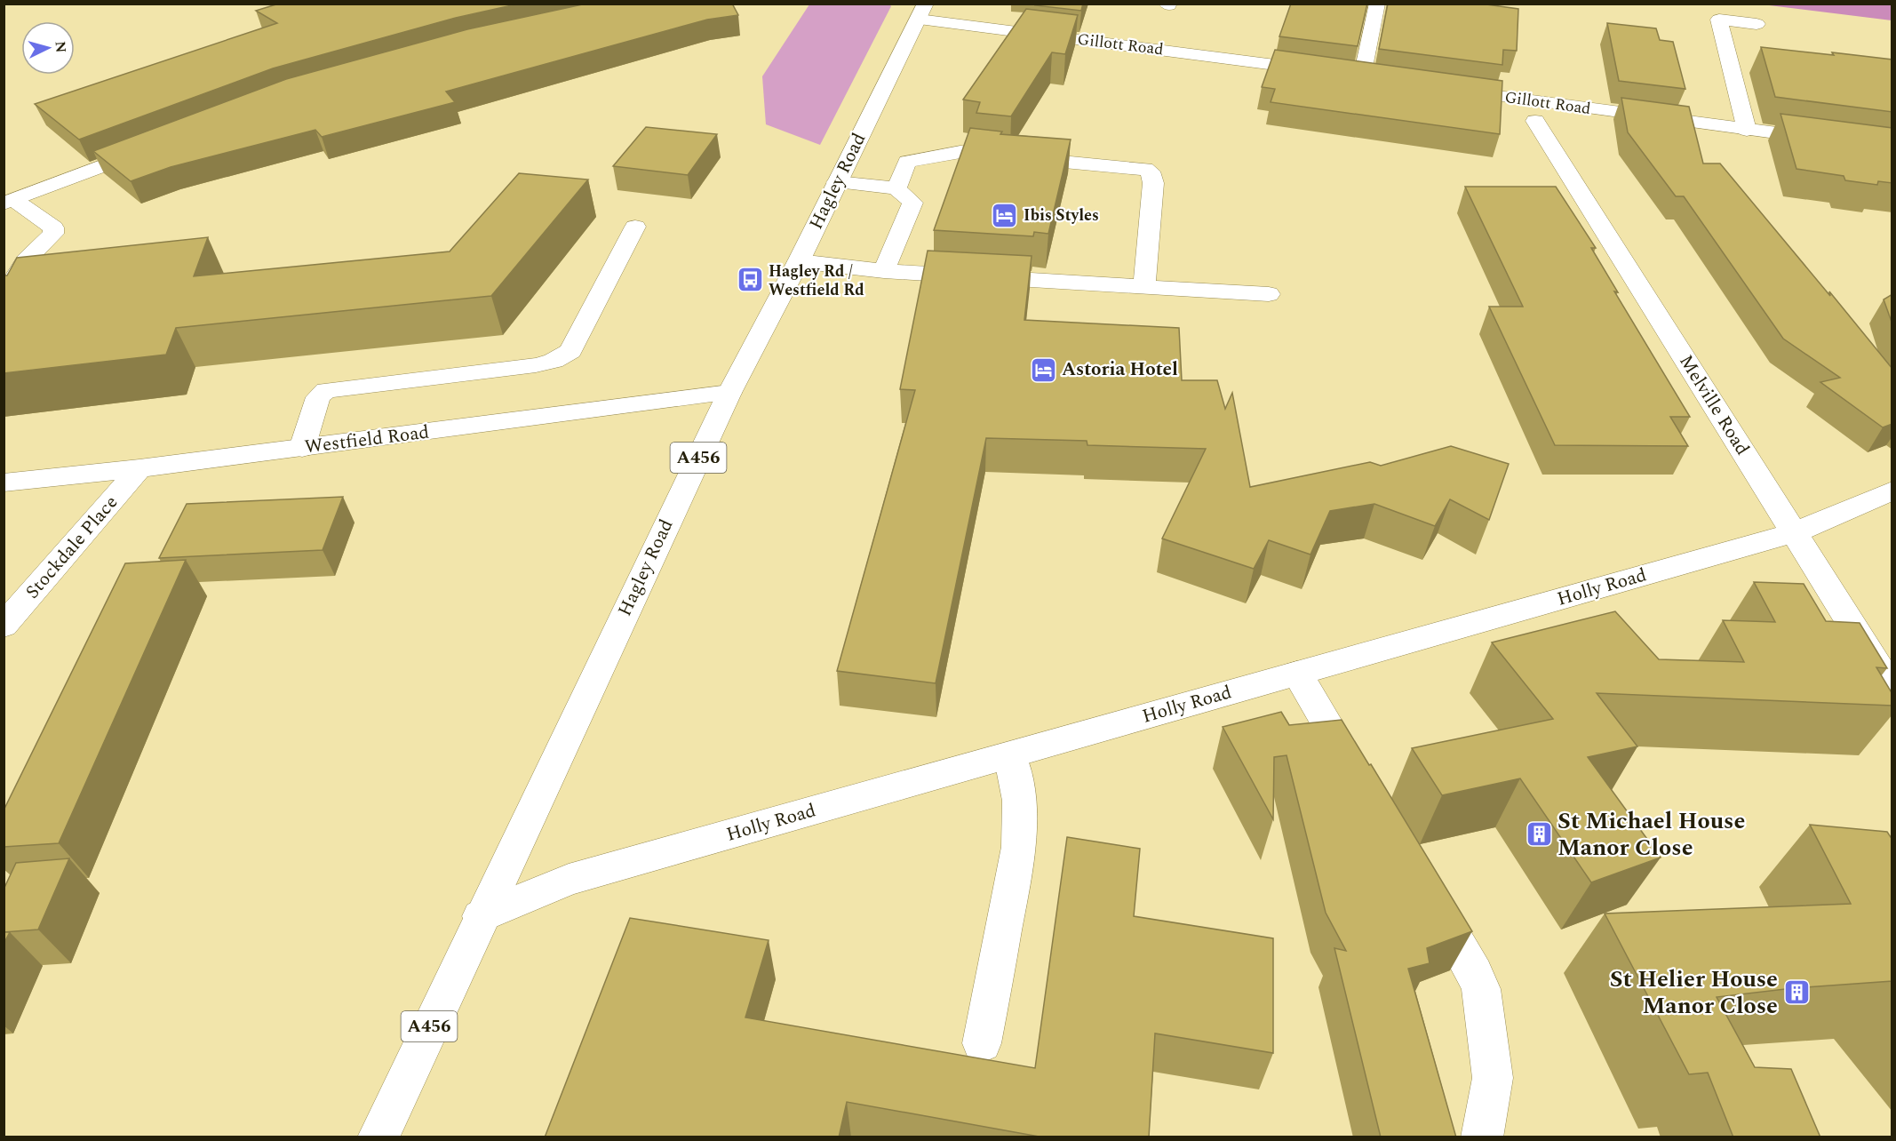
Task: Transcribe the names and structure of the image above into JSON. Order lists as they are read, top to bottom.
{
  "streets": {
    "main road": [
      "Gillott Road",
      "Hagley Road",
      "Melville Road",
      "Westfield Road",
      "A456",
      "Stockdale Place",
      "Holly Road"
    ]
  },
  "crossings": [
    ["Gillott Road", "Hagley Road"],
    ["Hagley Road", "Westfield Road"],
    ["Hagley Road", "Holly Road"],
    ["Melville Road", "Holly Road"],
    ["Westfield Road", "Stockdale Place"]
  ],
  "places": {
    "hotel": ["Ibis Styles", "Astoria Hotel"],
    "bus stop": ["Hagley Rd / Westfield Rd"],
    "building": ["St Michael House Manor Close", "St Helier House Manor Close"]
  },
  "north": "right"
}
